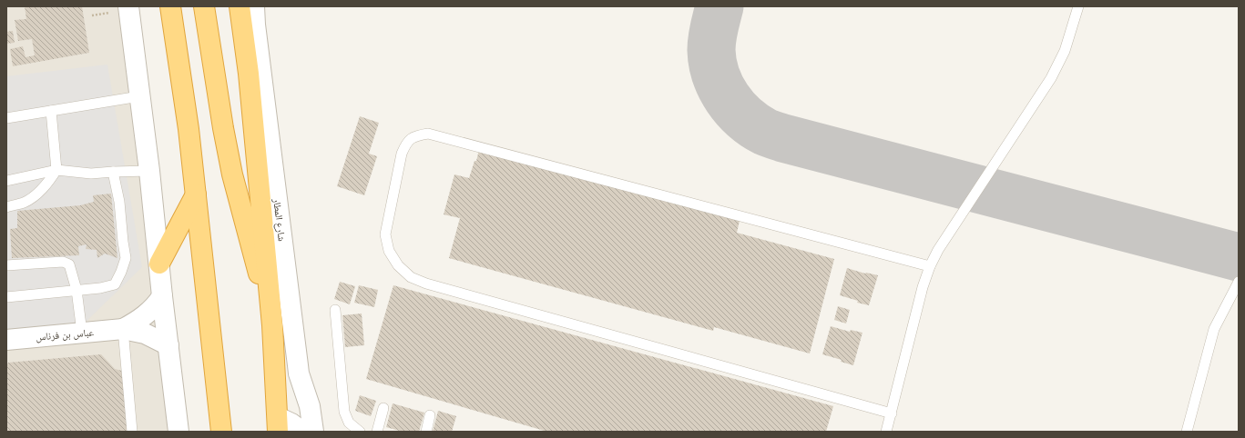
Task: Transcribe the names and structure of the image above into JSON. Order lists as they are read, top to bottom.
{
  "streets": {
    "highway": ["شارع المطار"],
    "street": ["عباس بن فرناس"]
  }
}
